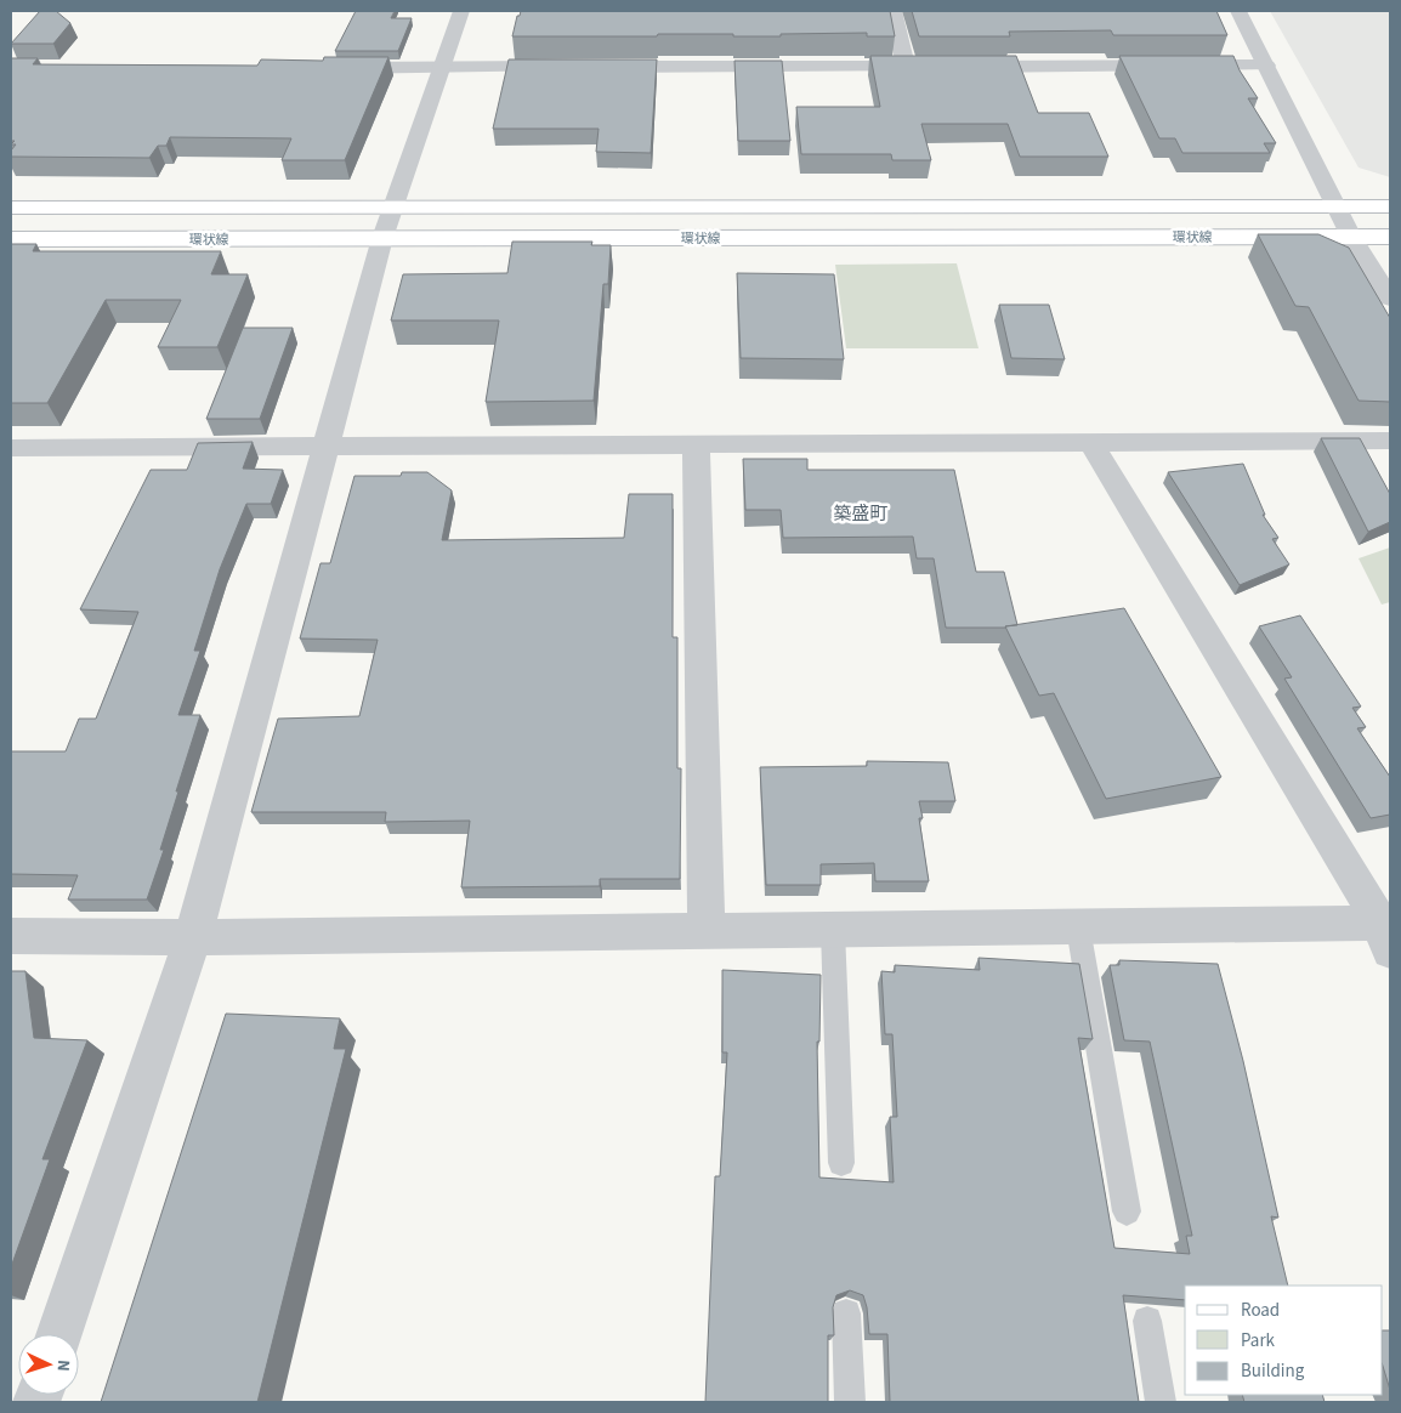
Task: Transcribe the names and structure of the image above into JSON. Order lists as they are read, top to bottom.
{
  "streets": {
    "main road": ["環状線"]
  },
  "districts": ["築盛町"],
  "legend": ["Road", "Park", "Building"],
  "north": "right"
}
